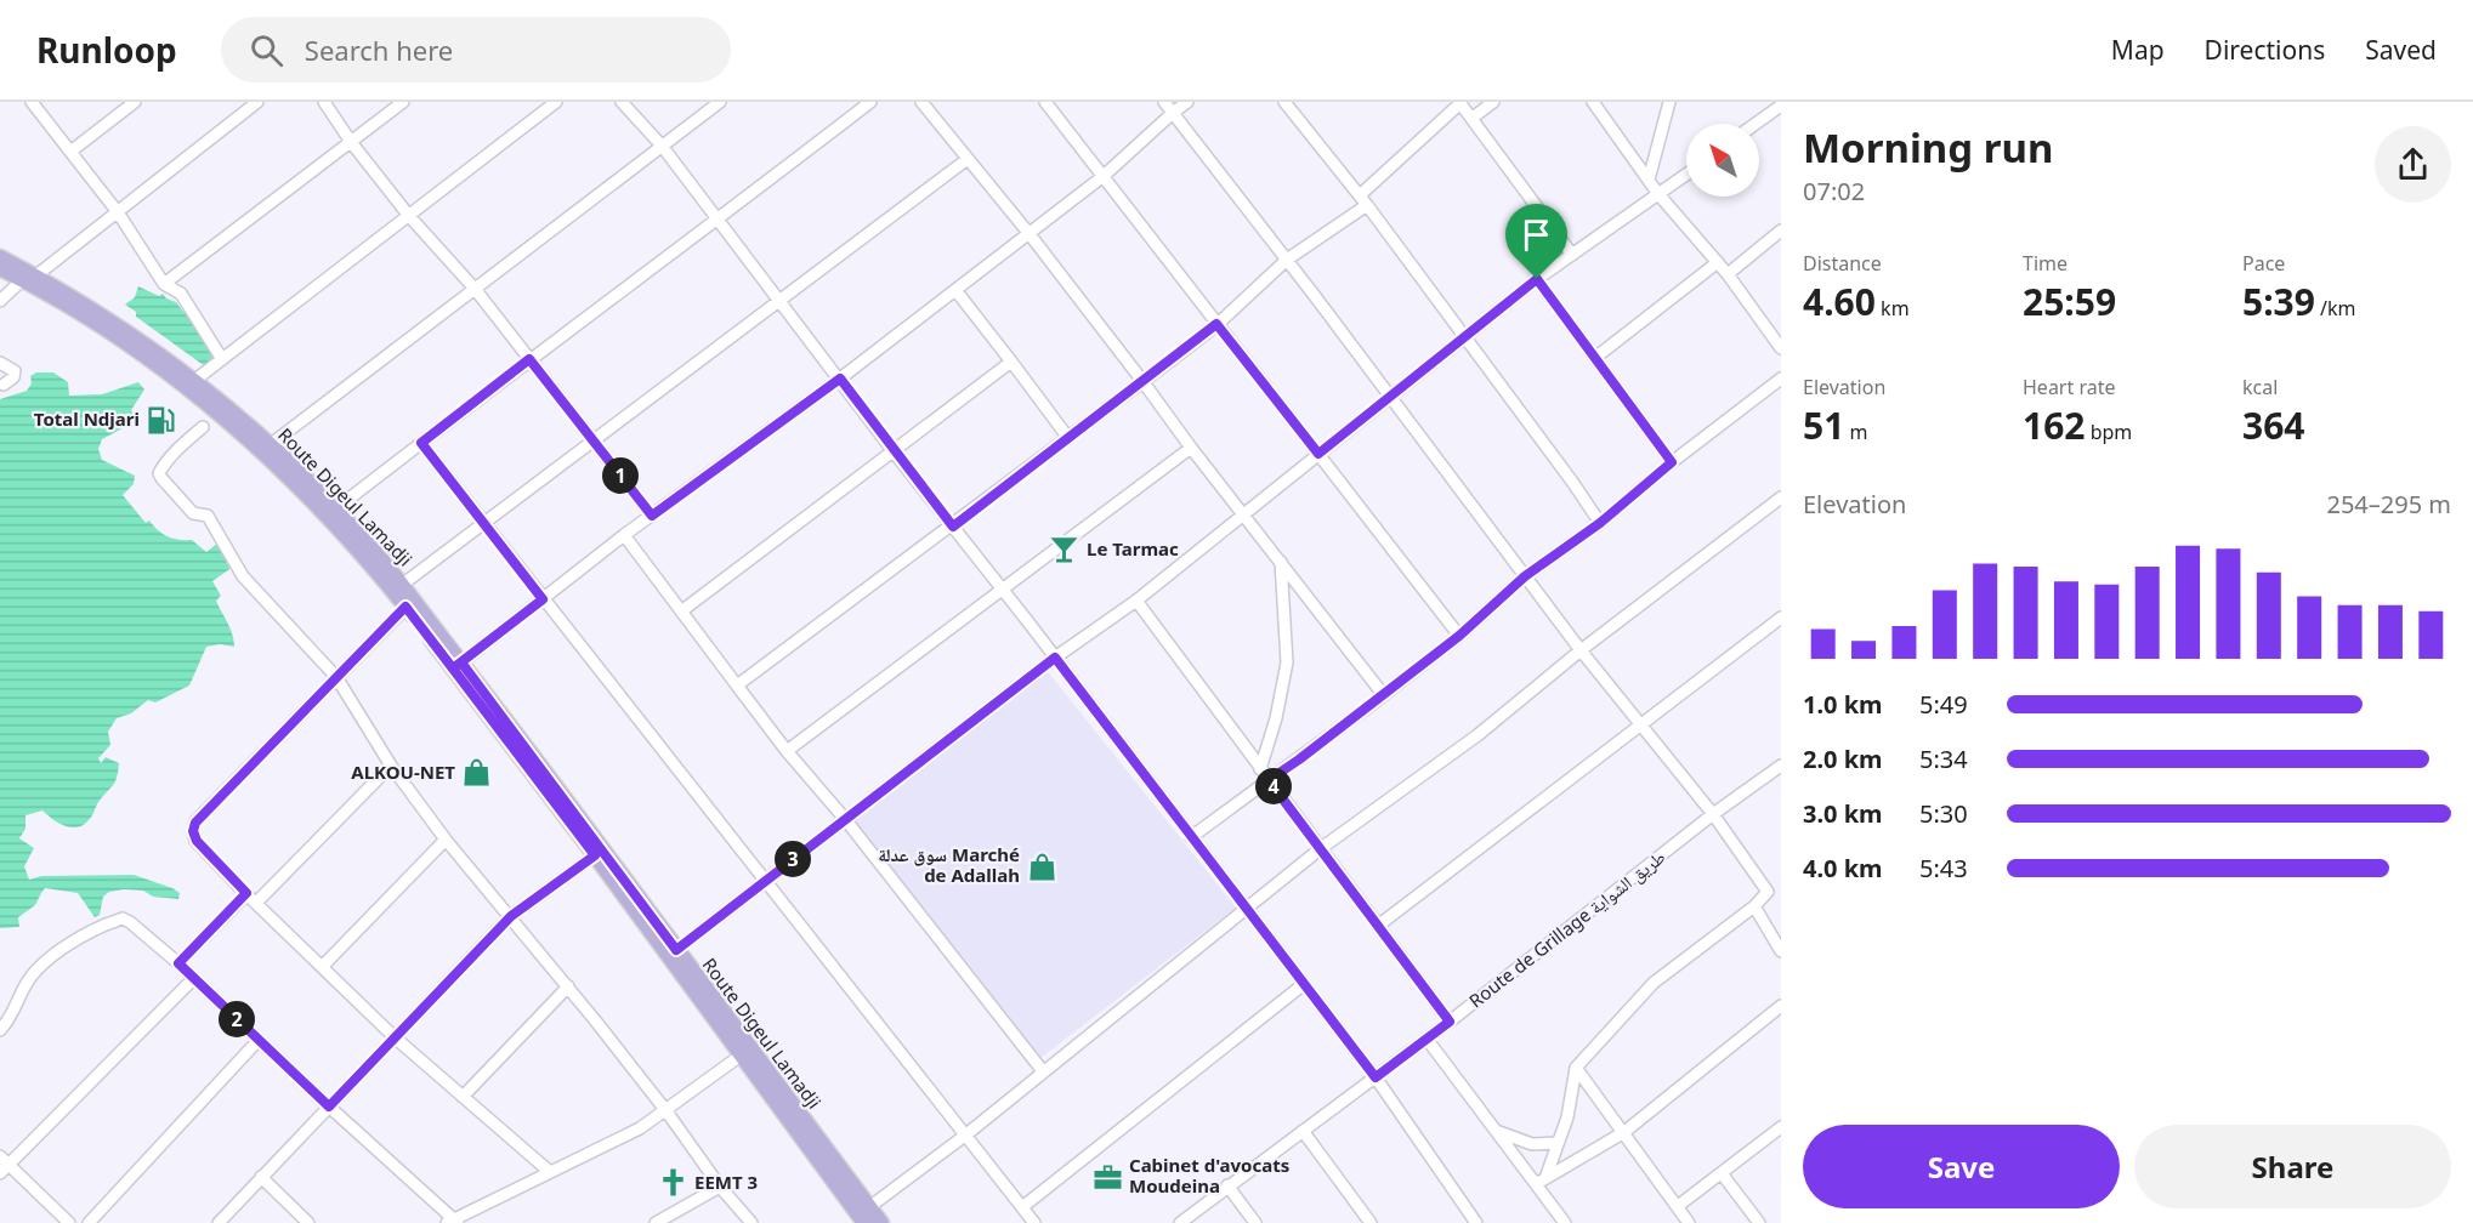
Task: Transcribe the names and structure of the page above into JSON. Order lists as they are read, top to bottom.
{
  "streets": {
    "main road": ["Route Digeul Lamadji"],
    "street": ["Route de Grillage طريق الشواية"]
  },
  "places": {
    "fuel station": ["Total Ndjari"],
    "bar": ["Le Tarmac"],
    "shop": ["ALKOU-NET", "سوق عدلة Marché de Adallah"],
    "office": ["Cabinet d'avocats Moudeina"],
    "church": ["EEMT 3"]
  },
  "north": "top left",
  "page": {
    "header": "Runloop",
    "search": "Search here",
    "nav": ["Map", "Directions", "Saved"],
    "heading": ["Morning run", "07:02"],
    "stats": [
      ["Distance", "4.60 km"],
      ["Time", "25:59"],
      ["Pace", "5:39 /km"],
      ["Elevation", "51 m"],
      ["Heart rate", "162 bpm"],
      ["kcal", "364"]
    ],
    "pins": [
      "1",
      "4",
      "3",
      "2"
    ],
    "chart": ["Elevation", "254–295 m"],
    "list": [
      {
        "name": "1.0 km",
        "note": "5:49"
      },
      {
        "name": "2.0 km",
        "note": "5:34"
      },
      {
        "name": "3.0 km",
        "note": "5:30"
      },
      {
        "name": "4.0 km",
        "note": "5:43"
      }
    ],
    "buttons": ["Save", "Share"]
  }
}
